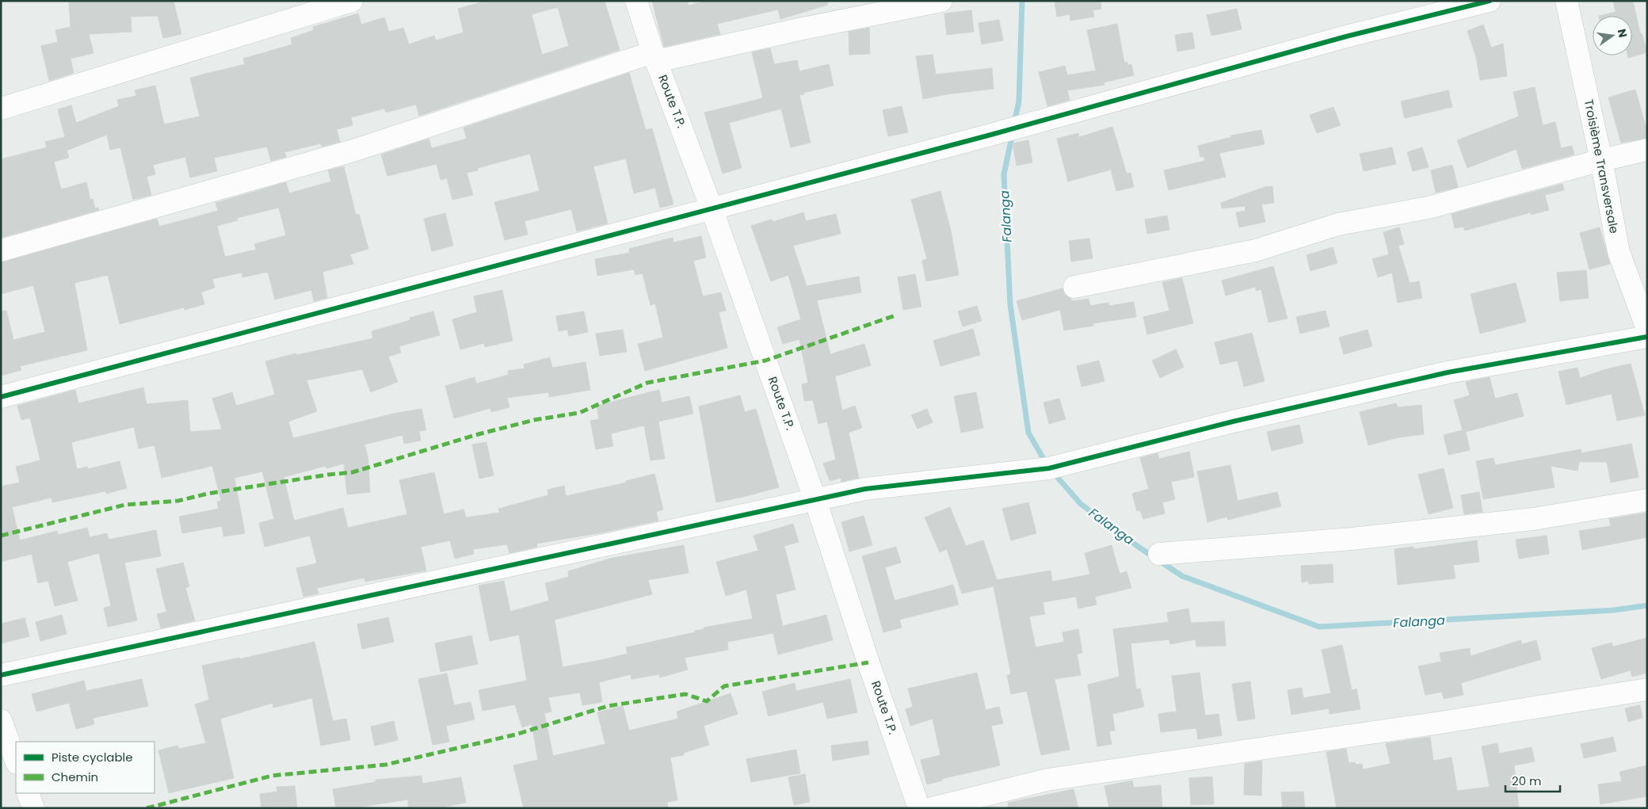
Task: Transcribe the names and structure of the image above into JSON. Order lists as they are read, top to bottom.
{
  "streets": {
    "street": ["Route T.P.", "Troisième Transversale"]
  },
  "water": ["Falanga"],
  "legend": ["Piste cyclable", "Chemin"],
  "scale_bar": "20 m",
  "north": "right"
}
